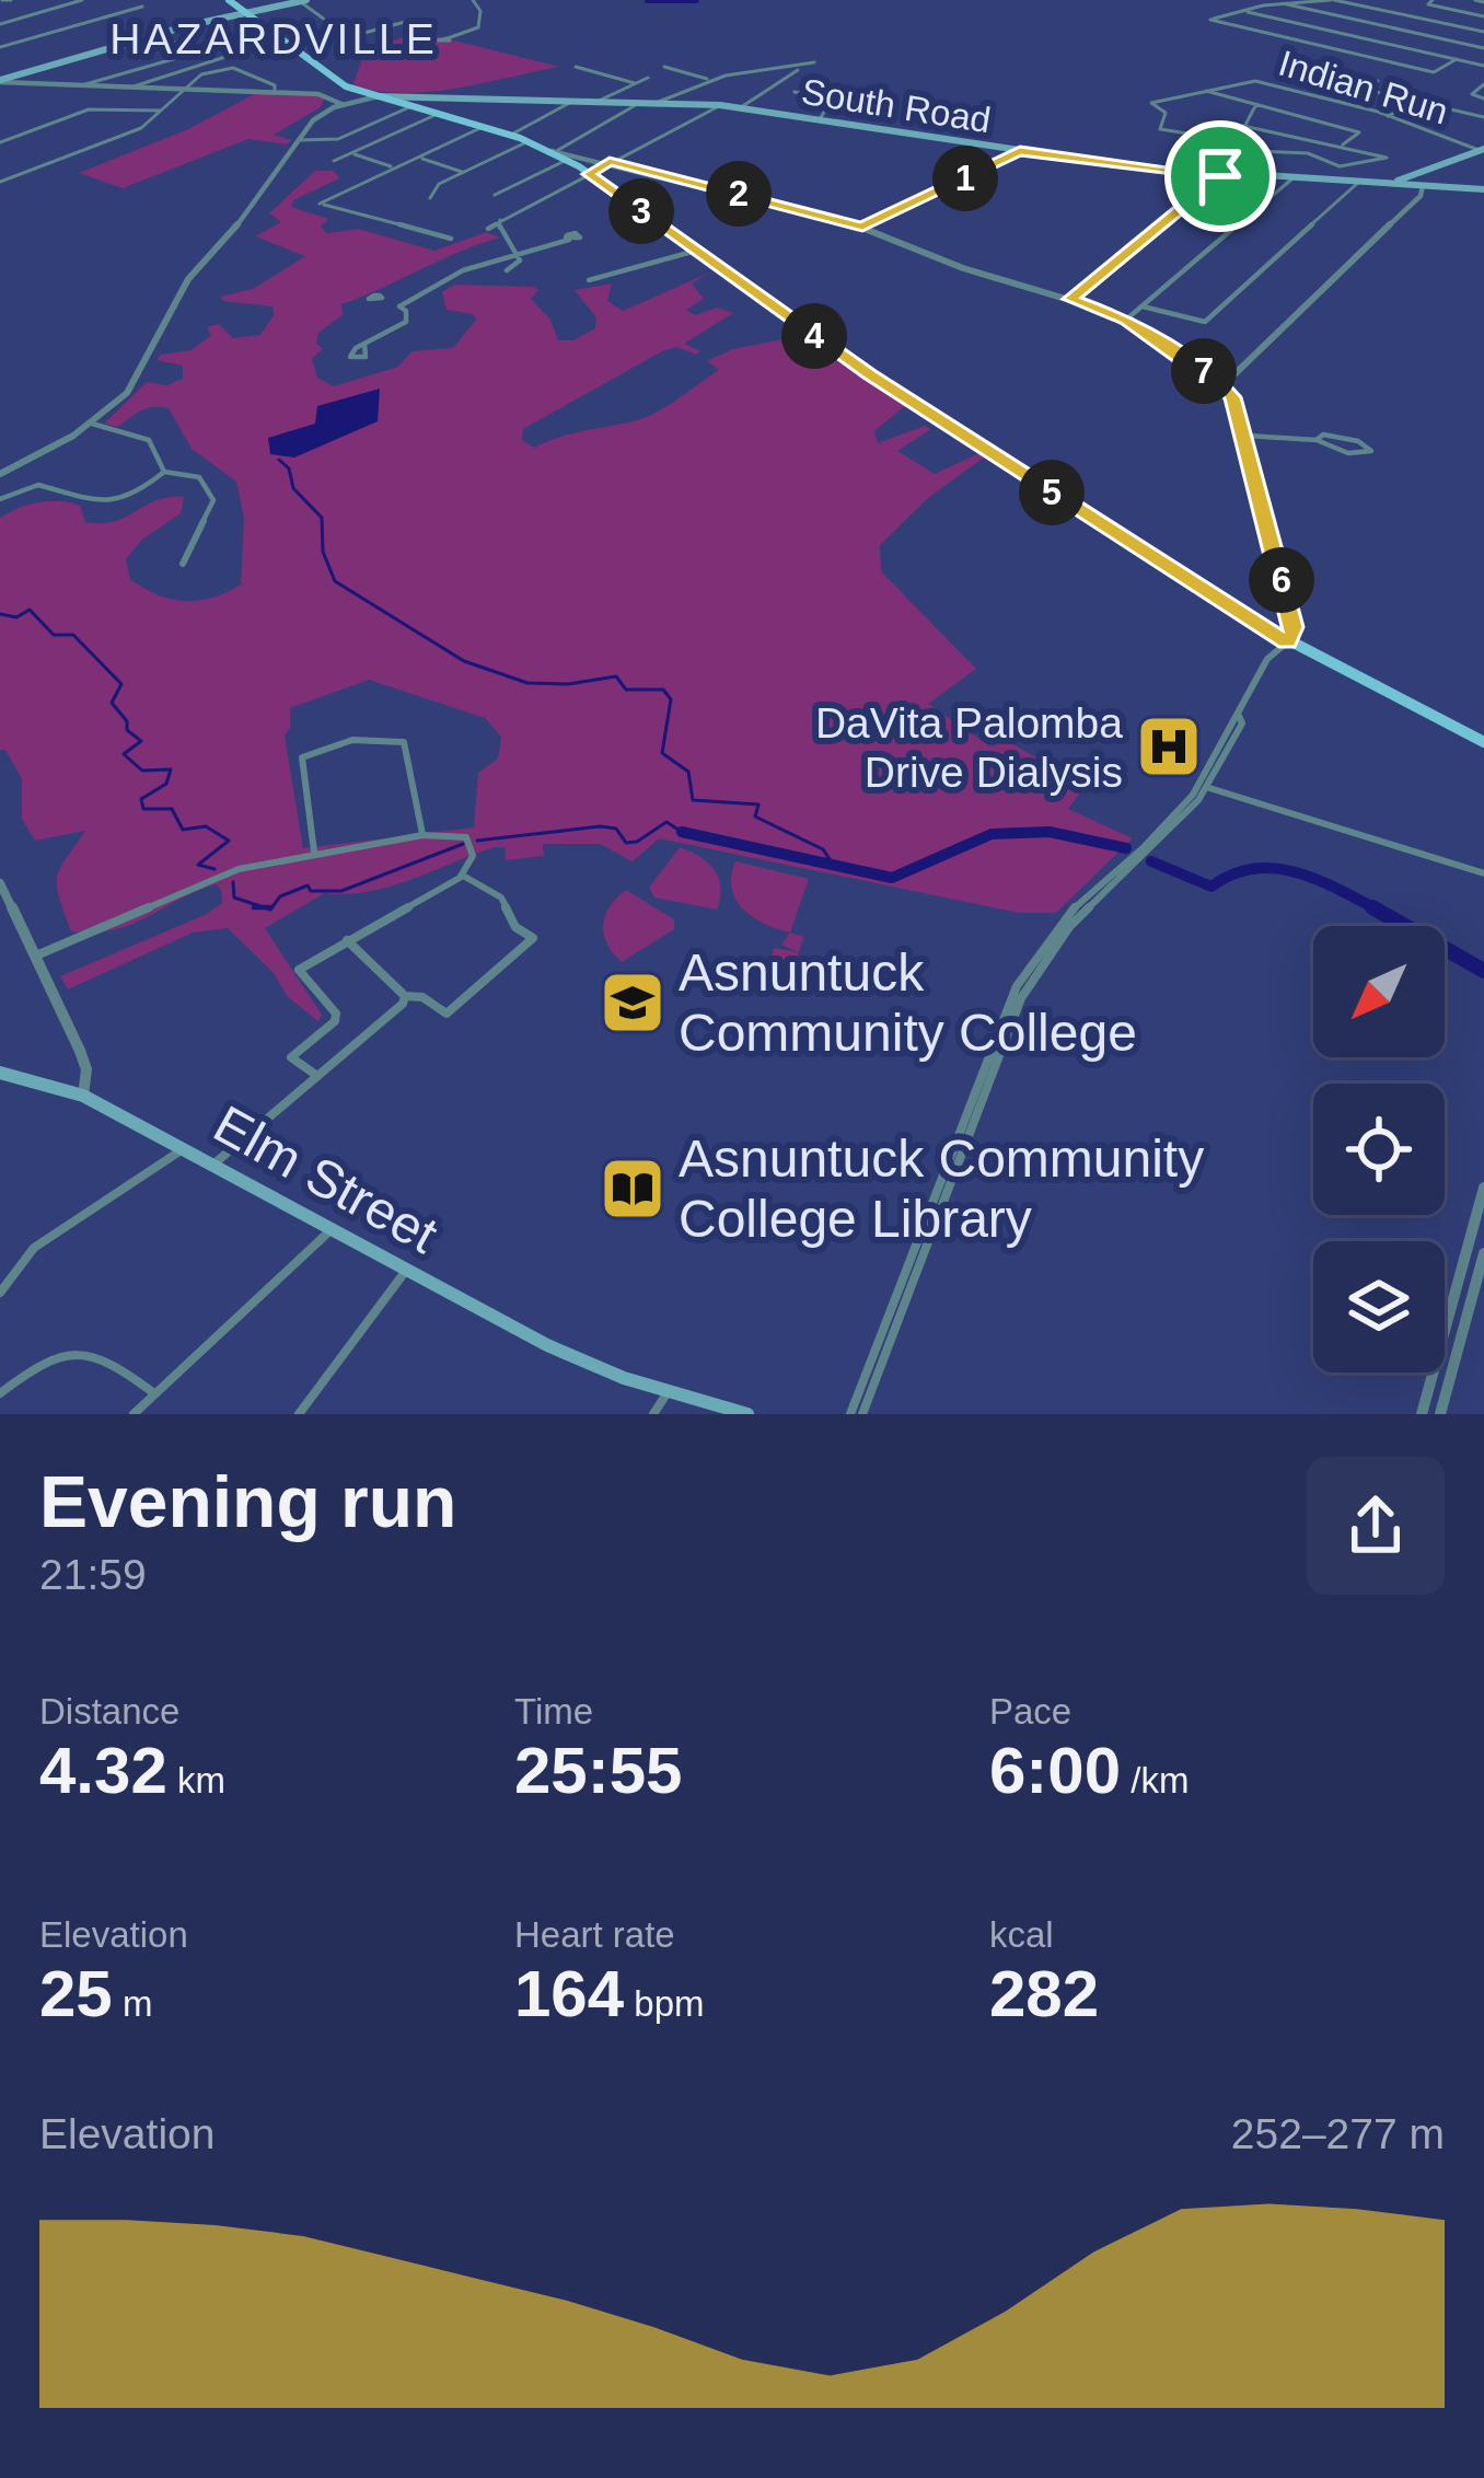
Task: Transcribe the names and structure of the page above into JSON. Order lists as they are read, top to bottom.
{
  "streets": {
    "main road": ["South Road", "Elm Street"],
    "street": ["Indian Run"]
  },
  "districts": ["HAZARDVILLE"],
  "places": {
    "hospital": ["DaVita Palomba Drive Dialysis"],
    "school or university": ["Asnuntuck Community College"],
    "library": ["Asnuntuck Community College Library"]
  },
  "north": "bottom left",
  "page": {
    "pins": [
      "1",
      "2",
      "3",
      "4",
      "7",
      "5",
      "6"
    ],
    "heading": ["Evening run", "21:59"],
    "stats": [
      ["Distance", "4.32 km"],
      ["Time", "25:55"],
      ["Pace", "6:00 /km"],
      ["Elevation", "25 m"],
      ["Heart rate", "164 bpm"],
      ["kcal", "282"]
    ],
    "chart": ["Elevation", "252–277 m"]
  }
}
